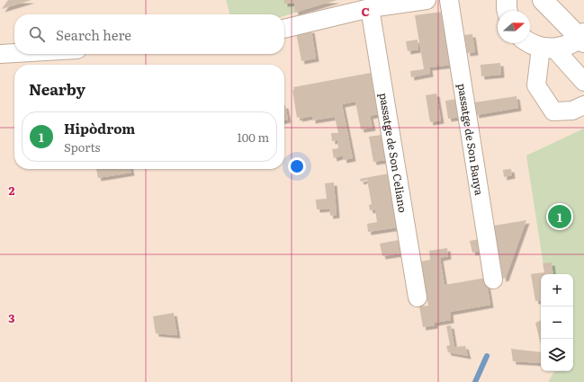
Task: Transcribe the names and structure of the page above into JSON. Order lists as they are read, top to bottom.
{
  "streets": {
    "street": ["passatge de Son Banya", "passatge de Son Celiano"]
  },
  "north": "right",
  "page": {
    "search": "Search here",
    "heading": "Nearby",
    "list": [
      {
        "mark": "1",
        "name": "Hipòdrom",
        "note": "Sports",
        "value": "100 m"
      }
    ],
    "pins": "1",
    "map_buttons": ["+", "−"]
  },
  "grid": {
    "columns": ["C"],
    "rows": ["2", "3"]
  }
}
